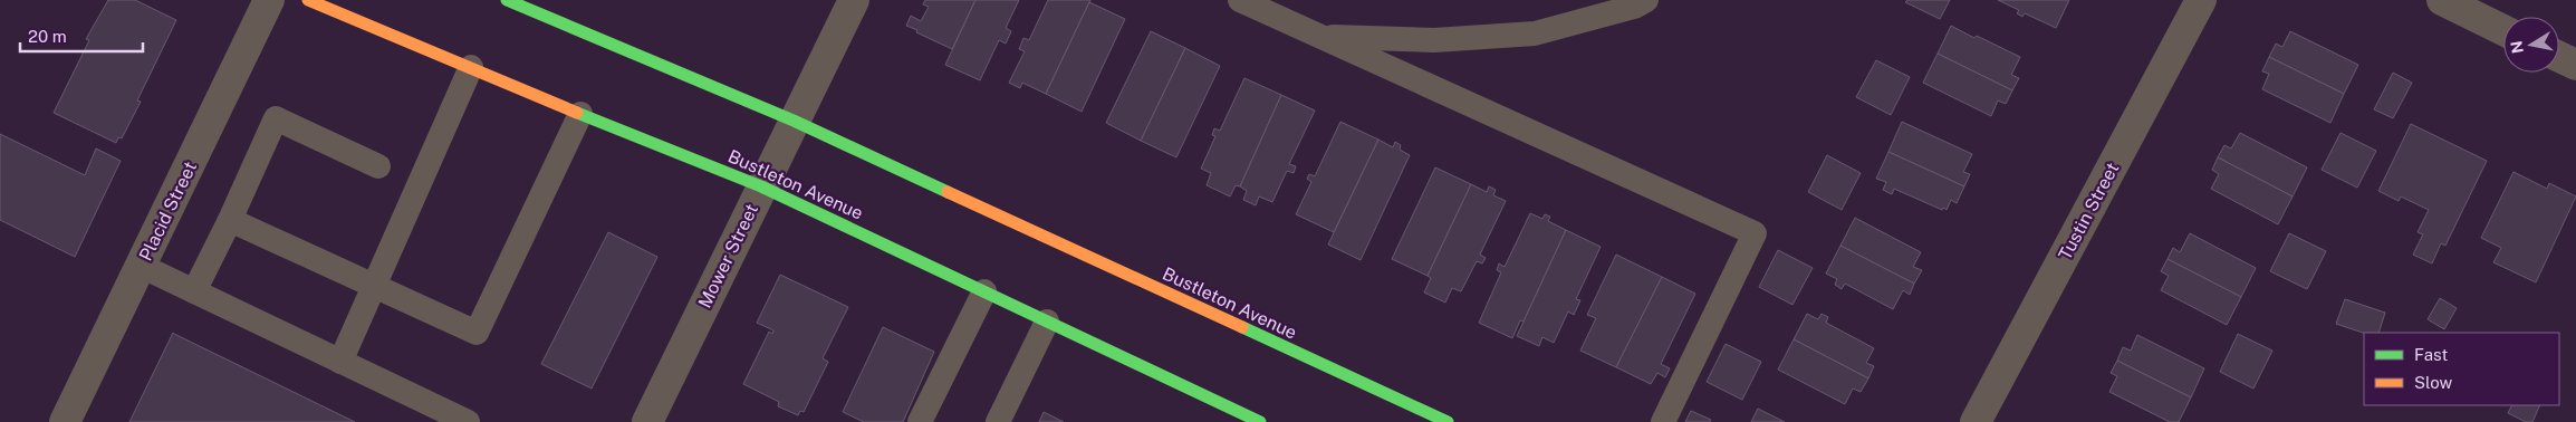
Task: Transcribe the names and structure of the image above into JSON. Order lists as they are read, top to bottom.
{
  "streets": {
    "main road": ["Bustleton Avenue"],
    "street": ["Placid Street", "Tustin Street", "Mower Street"]
  },
  "crossings": [
    ["Bustleton Avenue", "Mower Street"]
  ],
  "legend": ["Fast", "Slow"],
  "scale_bar": "20 m",
  "north": "left"
}
